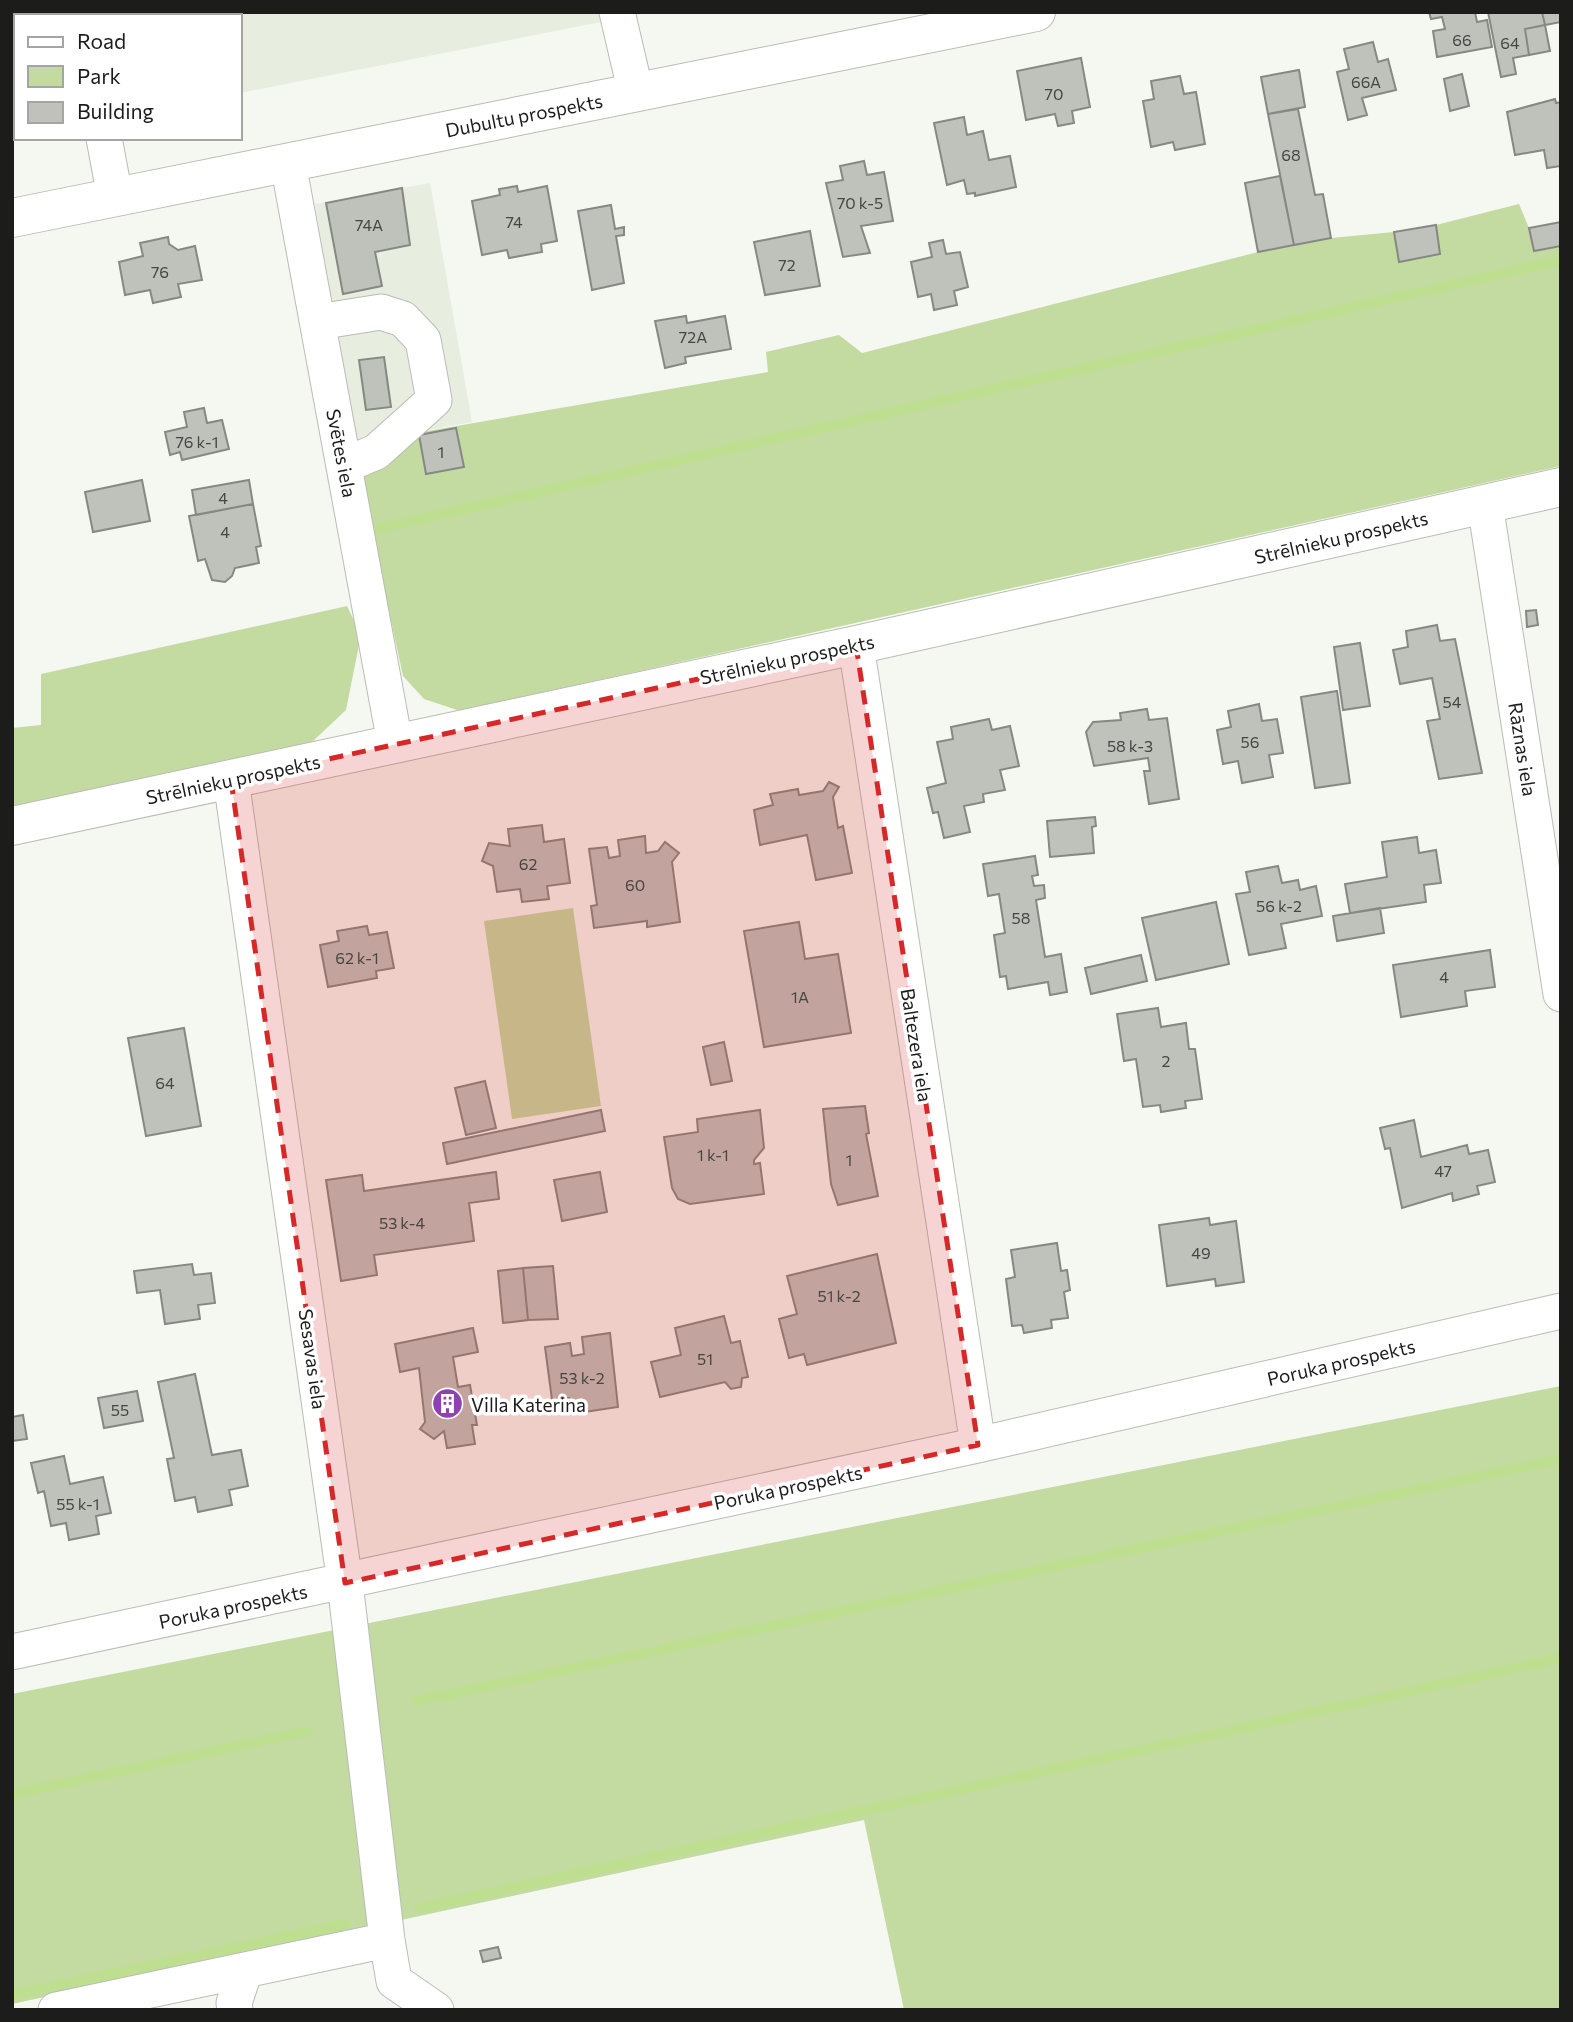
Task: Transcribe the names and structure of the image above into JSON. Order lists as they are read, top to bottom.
{
  "streets": {
    "main road": ["Dubultu prospekts", "Strēlnieku prospekts"],
    "street": [
      "Svētes iela",
      "Rāznas iela",
      "Baltezera iela",
      "Sesavas iela",
      "Poruka prospekts"
    ]
  },
  "crossings": [
    ["Dubultu prospekts", "Svētes iela"],
    ["Svētes iela", "Strēlnieku prospekts"],
    ["Strēlnieku prospekts", "Rāznas iela"],
    ["Strēlnieku prospekts", "Baltezera iela"],
    ["Strēlnieku prospekts", "Sesavas iela"],
    ["Baltezera iela", "Poruka prospekts"],
    ["Sesavas iela", "Poruka prospekts"]
  ],
  "places": {
    "building": ["Villa Katerina"]
  },
  "house_numbers": [
    "66",
    "64",
    "66A",
    "70",
    "68",
    "70 k-5",
    "74",
    "74A",
    "72",
    "76",
    "72A",
    "76 k-1",
    "1",
    "4",
    "4",
    "54",
    "56",
    "58 k-3",
    "62",
    "60",
    "56 k-2",
    "58",
    "62 k-1",
    "4",
    "1A",
    "2",
    "64",
    "1 k-1",
    "1",
    "47",
    "53 k-4",
    "49",
    "51 k-2",
    "51",
    "53 k-2",
    "55",
    "55 k-1"
  ],
  "legend": ["Road", "Park", "Building"]
}
